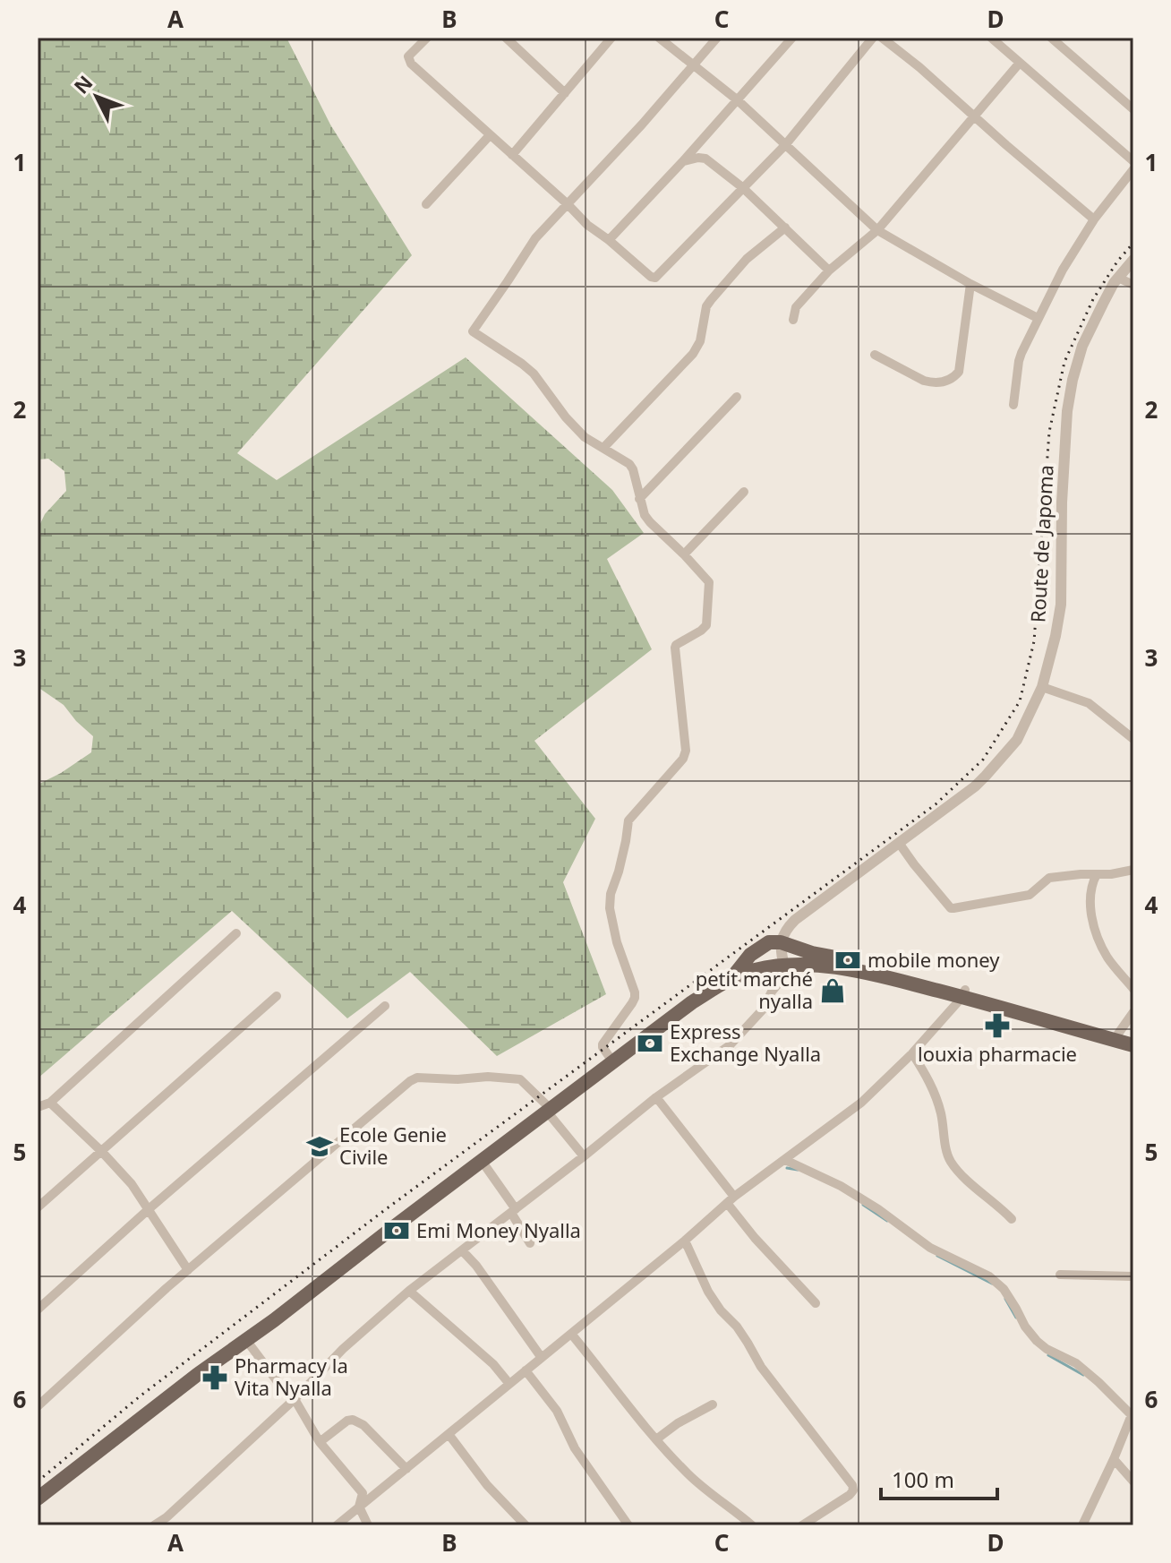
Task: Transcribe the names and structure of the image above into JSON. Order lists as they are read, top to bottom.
{
  "streets": {
    "street": ["Route de Japoma"]
  },
  "places": {
    "bank": ["mobile money", "Express Exchange Nyalla", "Emi Money Nyalla"],
    "shop": ["petit marché nyalla"],
    "pharmacy": ["louxia pharmacie", "Pharmacy la Vita Nyalla"],
    "school or university": ["Ecole Genie Civile"]
  },
  "scale_bar": "100 m",
  "north": "top left",
  "grid": {
    "columns": [
      "A",
      "B",
      "C",
      "D"
    ],
    "rows": [
      "1",
      "2",
      "3",
      "4",
      "5",
      "6"
    ]
  }
}
